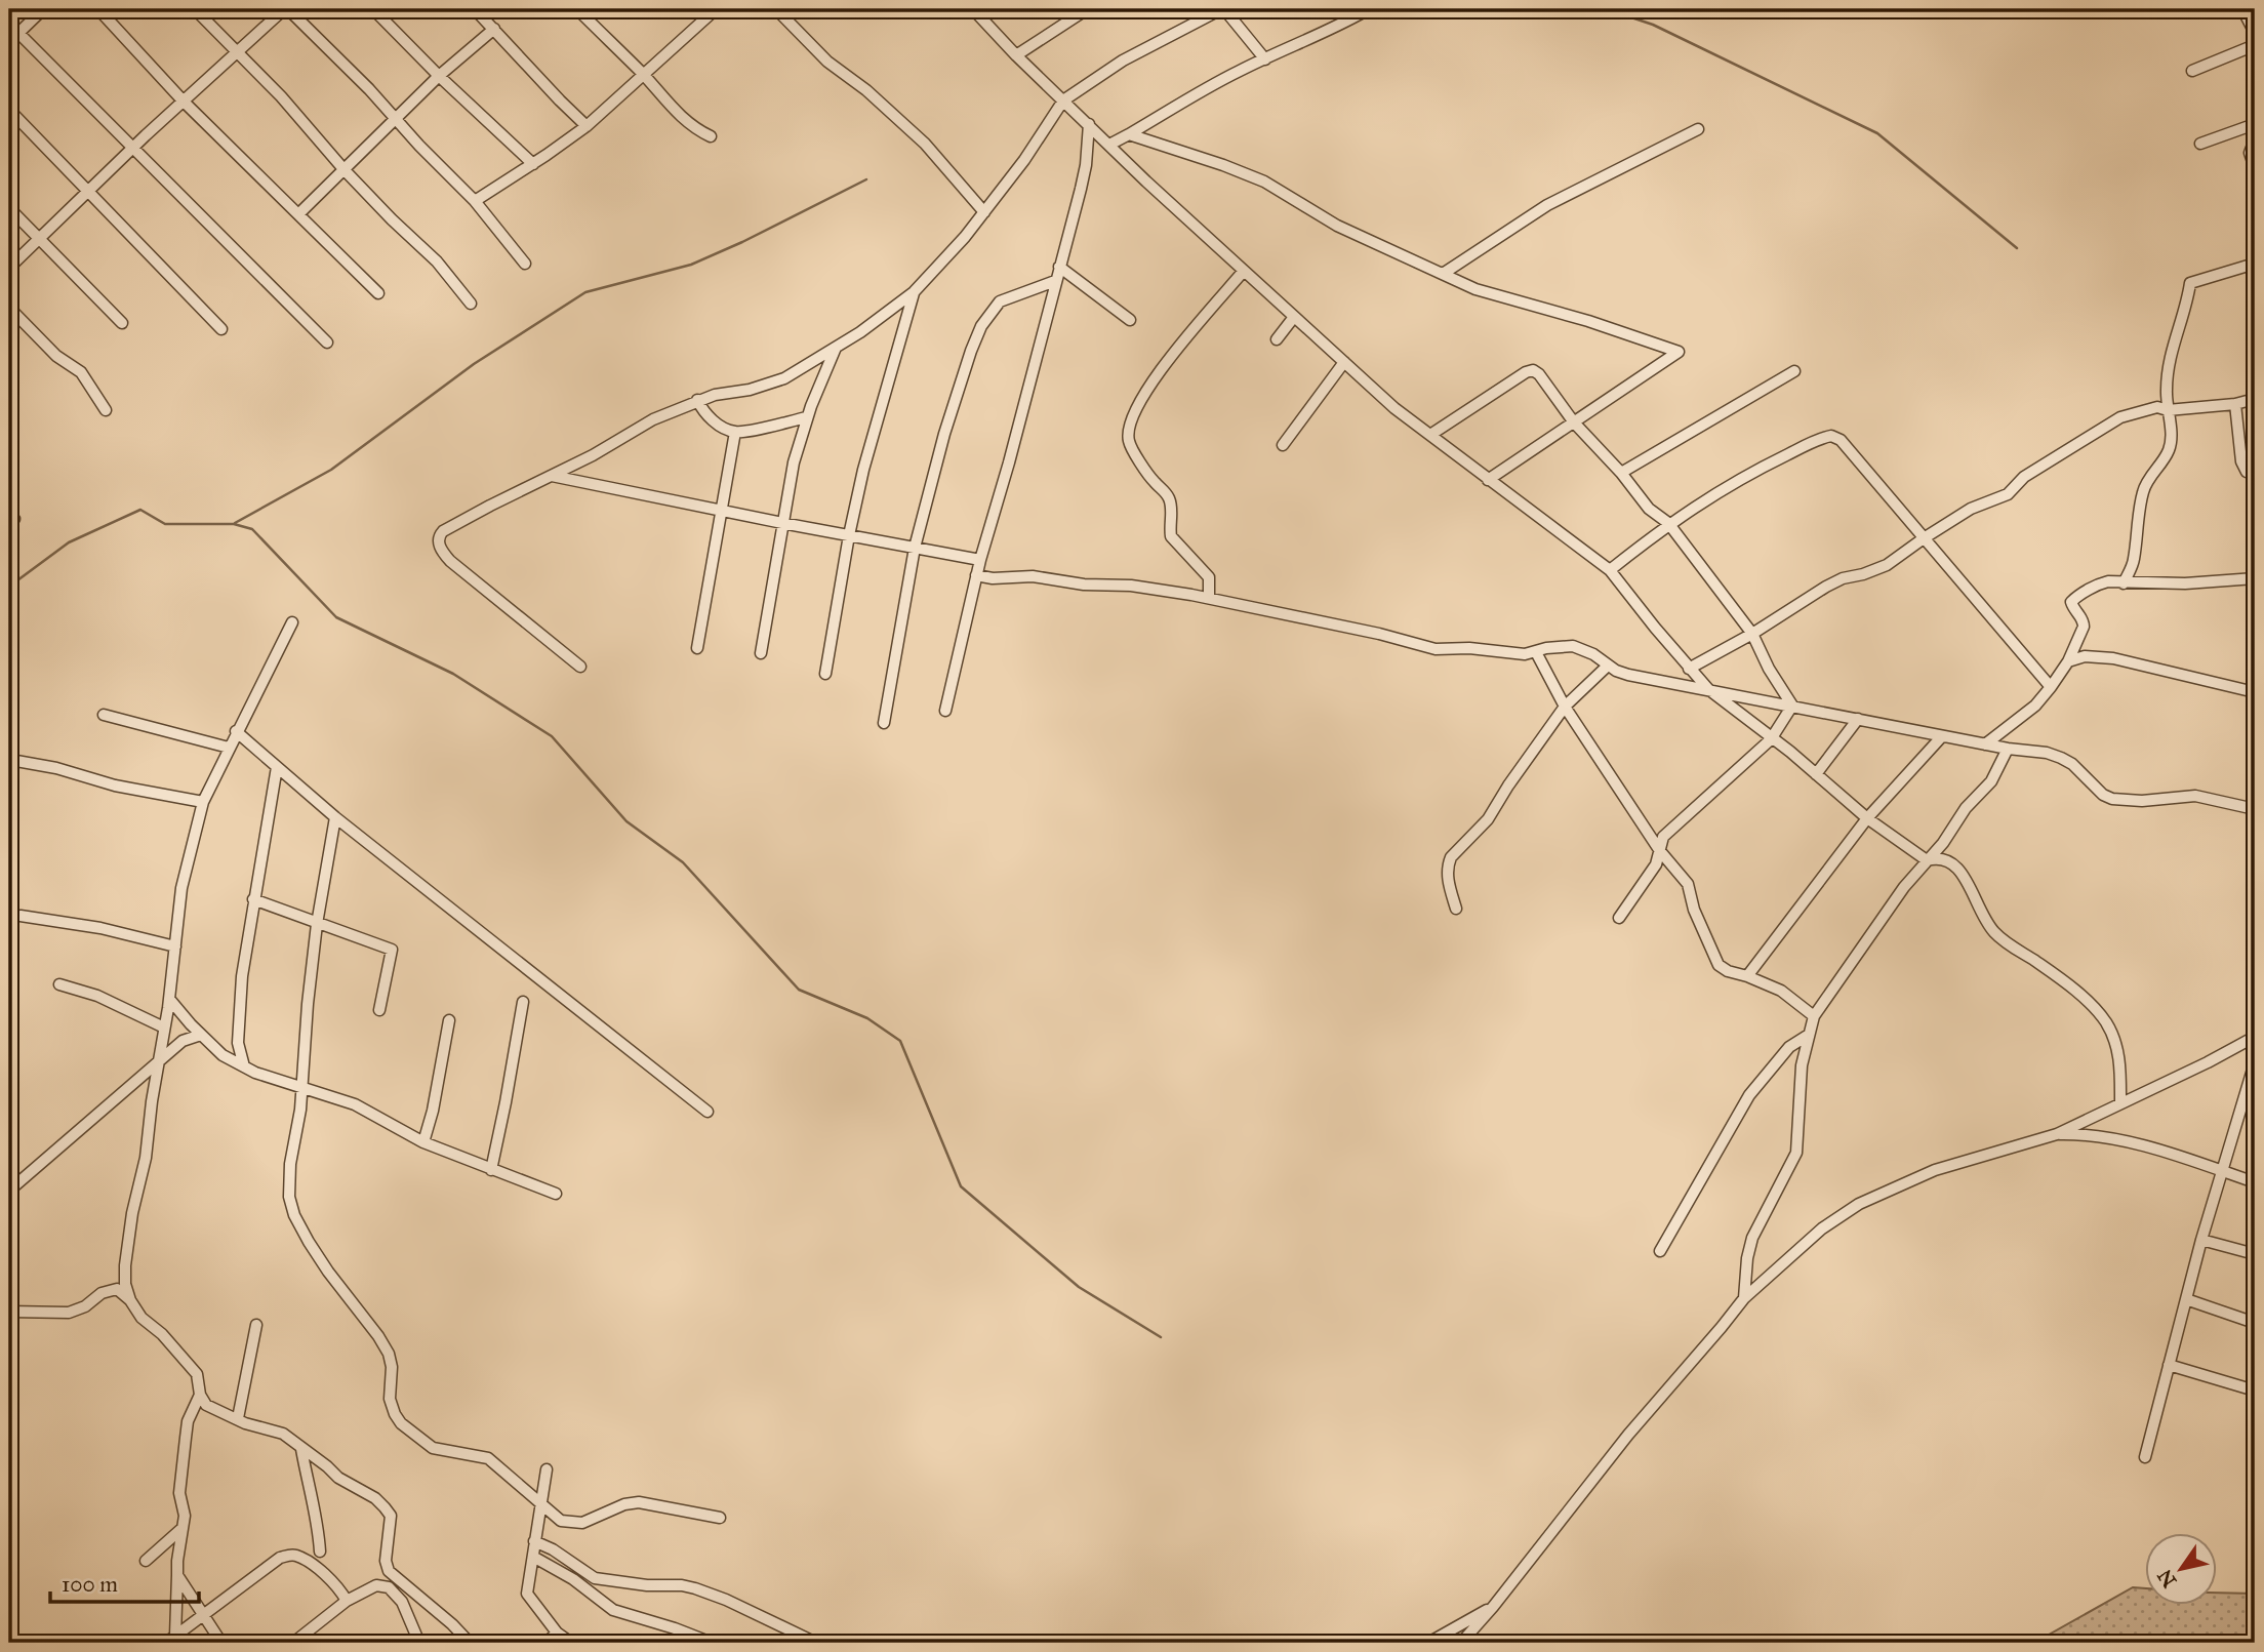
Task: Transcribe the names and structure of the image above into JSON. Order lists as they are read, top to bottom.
{
  "scale_bar": "100 m",
  "north": "bottom left"
}
